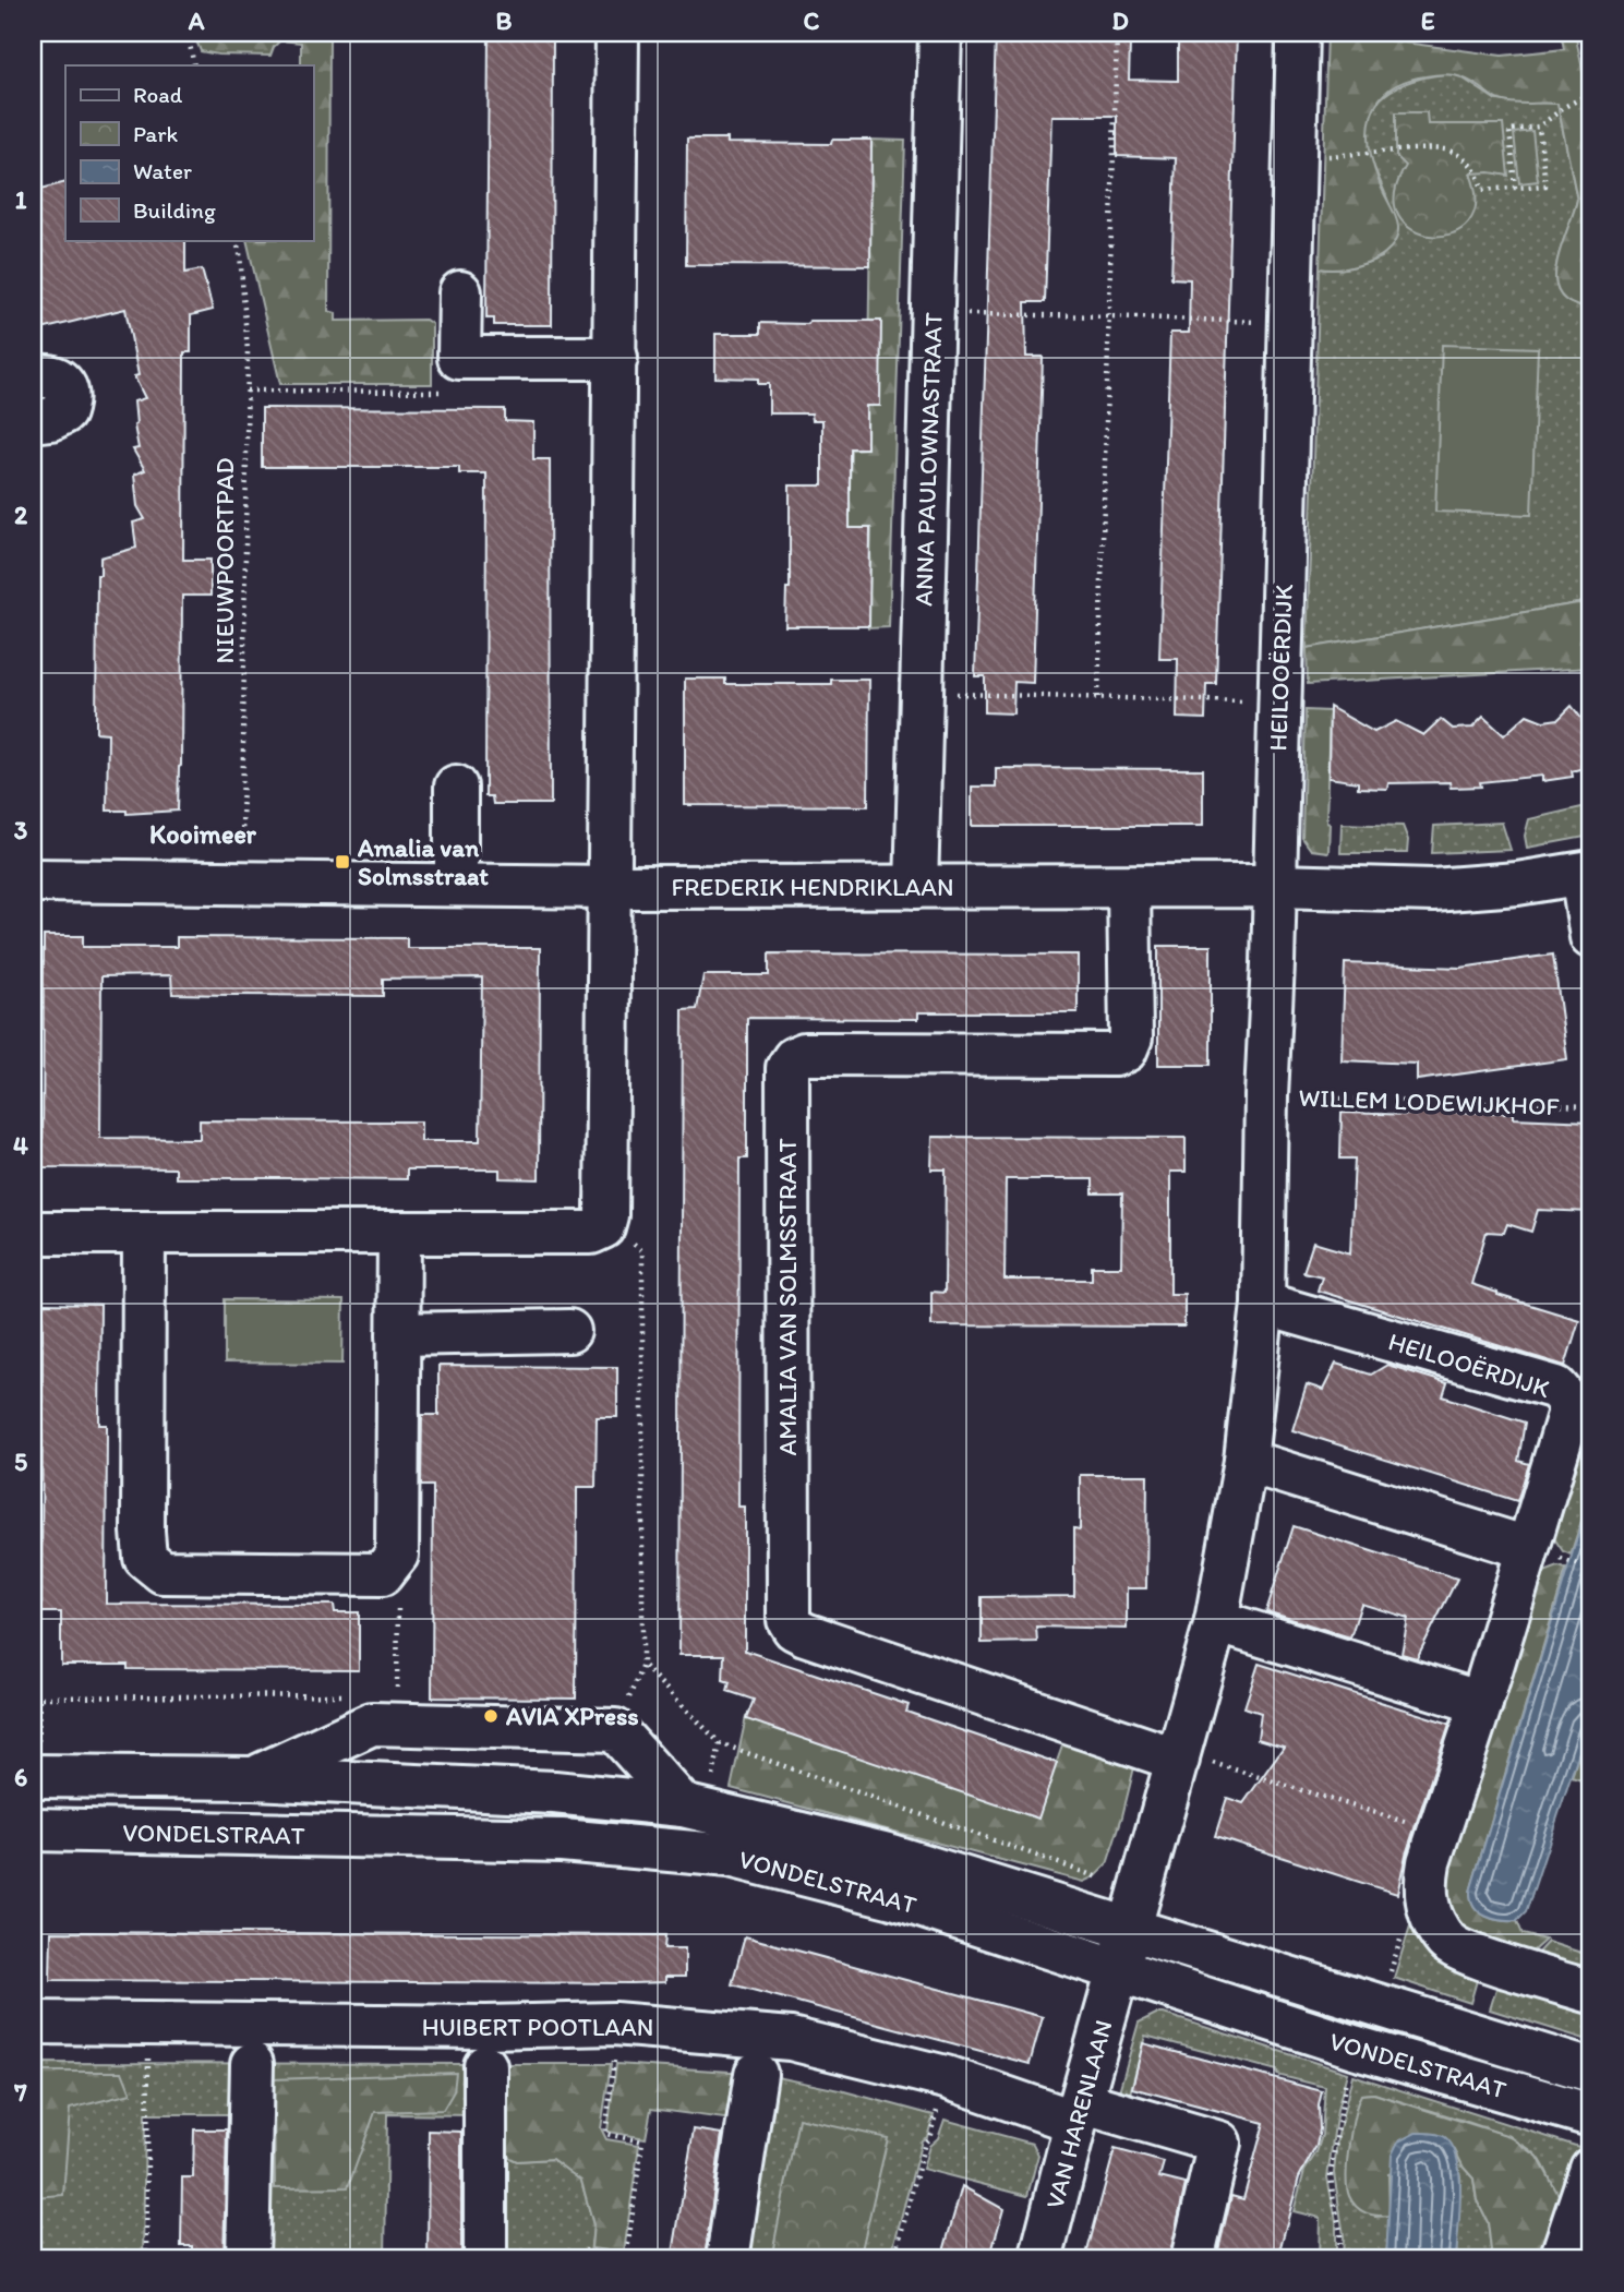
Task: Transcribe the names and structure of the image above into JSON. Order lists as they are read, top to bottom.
{
  "streets": {
    "street": [
      "ANNA PAULOWNASTRAAT",
      "HEILOOËRDIJK",
      "FREDERIK HENDRIKLAAN",
      "AMALIA VAN SOLMSSTRAAT",
      "VONDELSTRAAT",
      "HUIBERT POOTLAAN",
      "VAN HARENLAAN"
    ],
    "path": ["NIEUWPOORTPAD", "WILLEM LODEWIJKHOF"]
  },
  "crossings": [
    ["ANNA PAULOWNASTRAAT", "FREDERIK HENDRIKLAAN"],
    ["NIEUWPOORTPAD", "FREDERIK HENDRIKLAAN"],
    ["HEILOOËRDIJK", "FREDERIK HENDRIKLAAN"],
    ["HEILOOËRDIJK", "WILLEM LODEWIJKHOF"],
    ["HEILOOËRDIJK", "AMALIA VAN SOLMSSTRAAT"],
    ["HEILOOËRDIJK", "VONDELSTRAAT"],
    ["HEILOOËRDIJK", "VAN HARENLAAN"],
    ["FREDERIK HENDRIKLAAN", "AMALIA VAN SOLMSSTRAAT"],
    ["VONDELSTRAAT", "VAN HARENLAAN"],
    ["HUIBERT POOTLAAN", "VAN HARENLAAN"]
  ],
  "districts": ["Kooimeer"],
  "places": {
    "transit": ["Amalia van Solmsstraat"],
    "other": ["AVIA XPress"]
  },
  "legend": [
    "Road",
    "Park",
    "Water",
    "Building"
  ],
  "grid": {
    "columns": [
      "A",
      "B",
      "C",
      "D",
      "E"
    ],
    "rows": [
      "1",
      "2",
      "3",
      "4",
      "5",
      "6",
      "7"
    ]
  }
}
